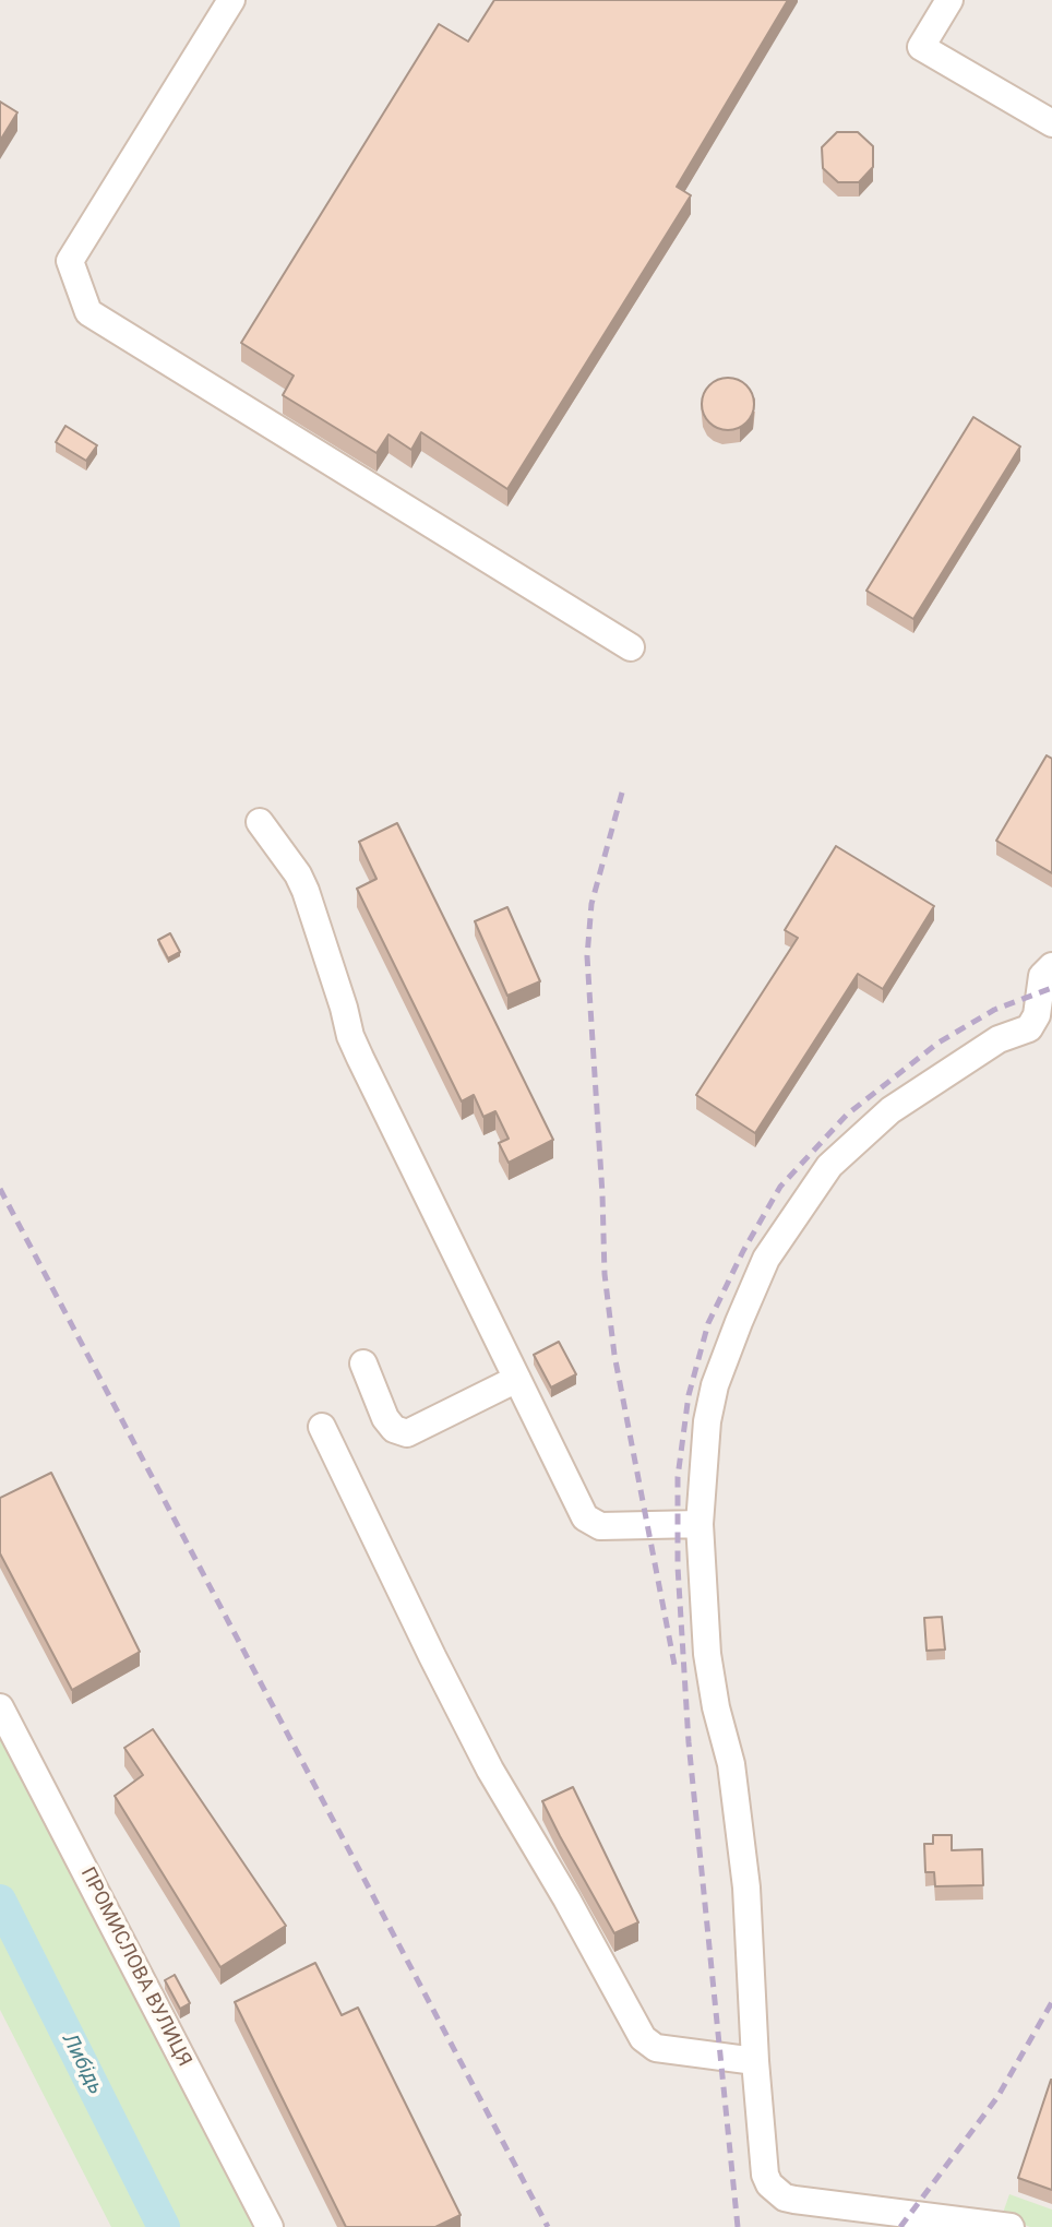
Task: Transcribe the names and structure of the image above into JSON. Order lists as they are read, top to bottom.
{
  "streets": {
    "street": ["ПРОМИСЛОВА ВУЛИЦЯ"]
  },
  "water": ["Либідь"]
}
